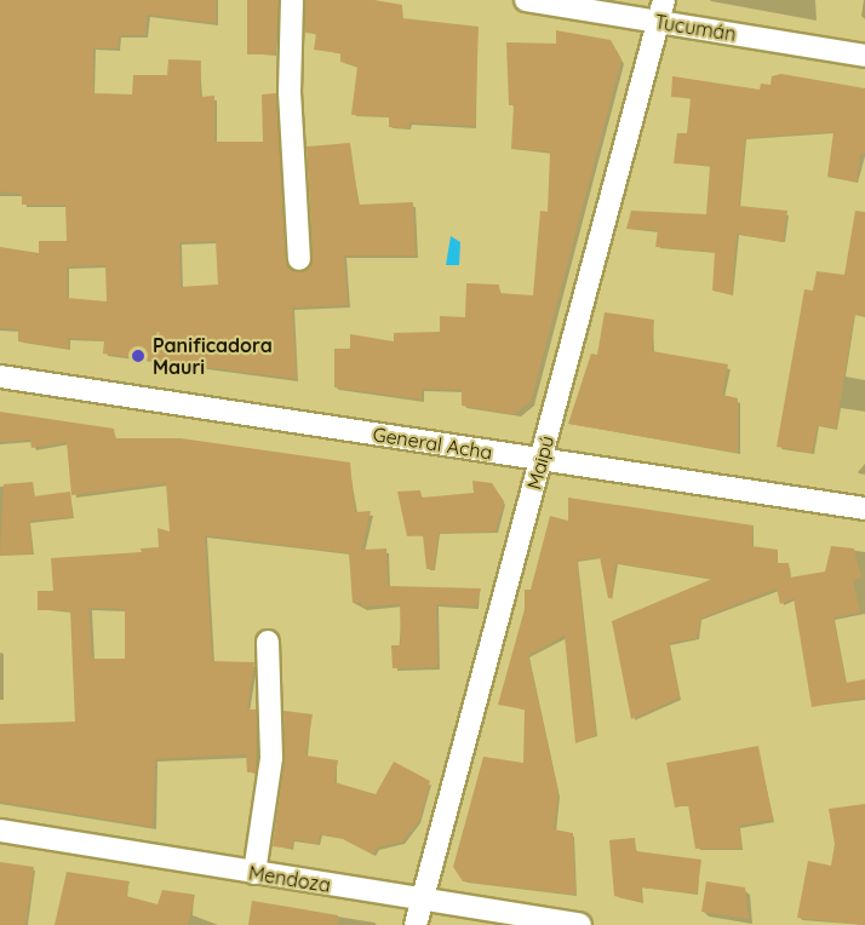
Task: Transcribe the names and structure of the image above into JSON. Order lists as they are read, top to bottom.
{
  "streets": {
    "street": [
      "Tucumán",
      "General Acha",
      "Maipú",
      "Mendoza"
    ]
  },
  "crossings": [
    ["Tucumán", "Maipú"],
    ["General Acha", "Maipú"],
    ["Maipú", "Mendoza"]
  ],
  "places": ["Panificadora Mauri"]
}
